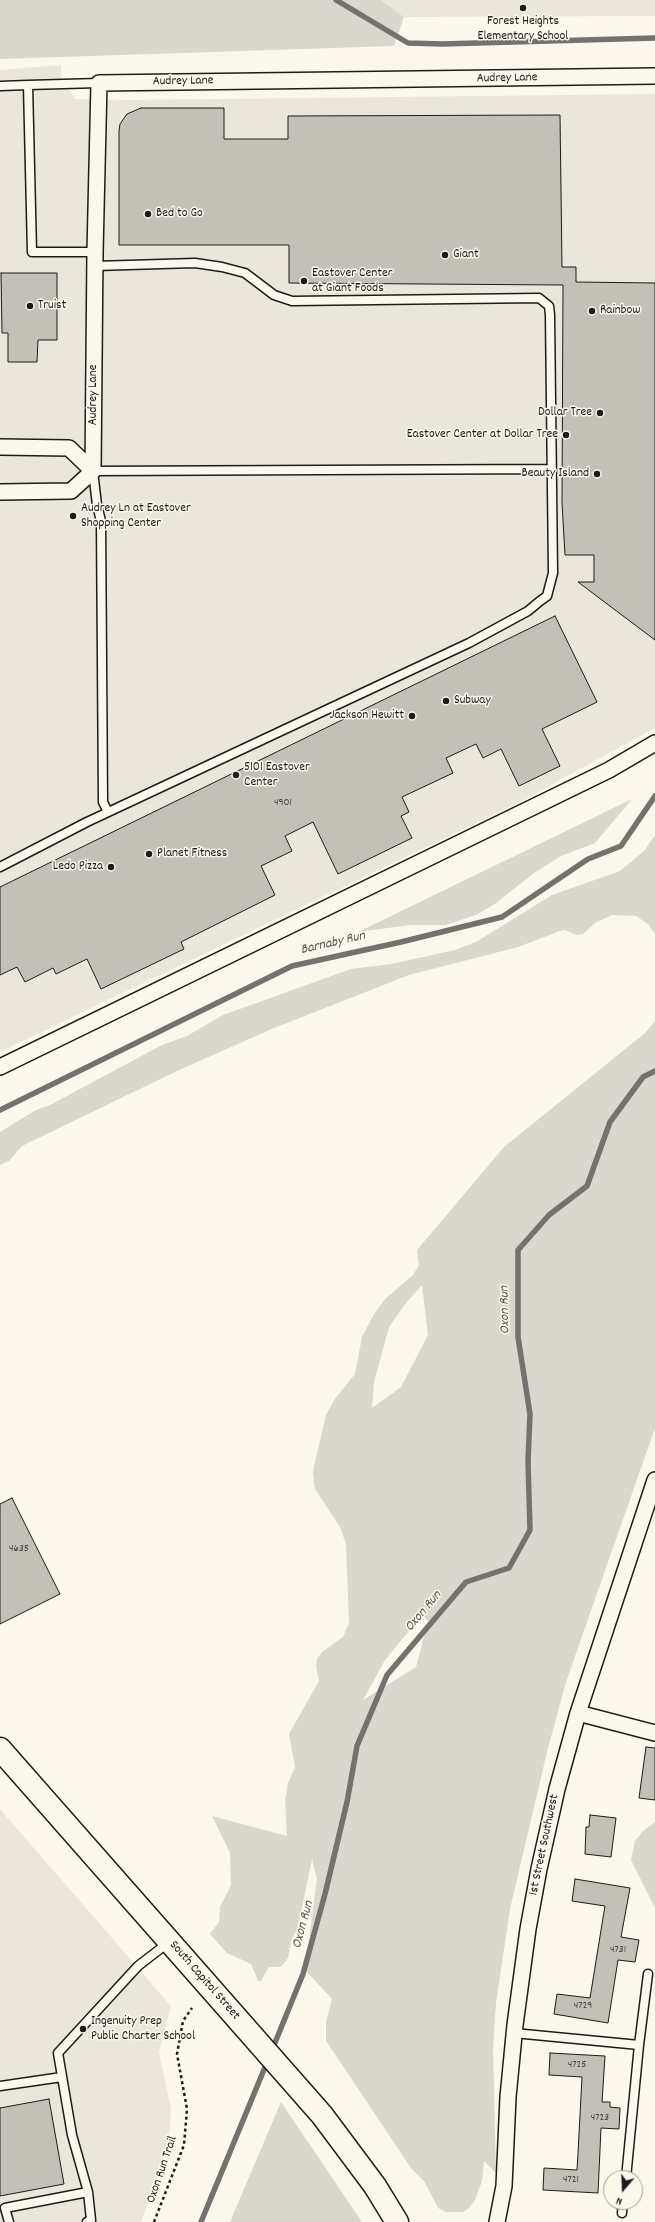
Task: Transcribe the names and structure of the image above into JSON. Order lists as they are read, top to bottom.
{
  "streets": {
    "main road": ["South Capitol Street"],
    "street": ["Audrey Lane", "1st Street Southwest"],
    "path": ["Oxon Run Trail"]
  },
  "water": ["Barnaby Run", "Oxon Run"],
  "places": [
    "Forest Heights Elementary School",
    "Bed to Go",
    "Giant",
    "Eastover Center at Giant Foods",
    "Truist",
    "Rainbow",
    "Dollar Tree",
    "Eastover Center at Dollar Tree",
    "Beauty Island",
    "Audrey Ln at Eastover Shopping Center",
    "Subway",
    "Jackson Hewitt",
    "5101 Eastover Center",
    "Planet Fitness",
    "Ledo Pizza",
    "Ingenuity Prep Public Charter School"
  ],
  "house_numbers": [
    "4901",
    "4635",
    "4731",
    "4729",
    "4725",
    "4723",
    "4721"
  ],
  "north": "bottom"
}
